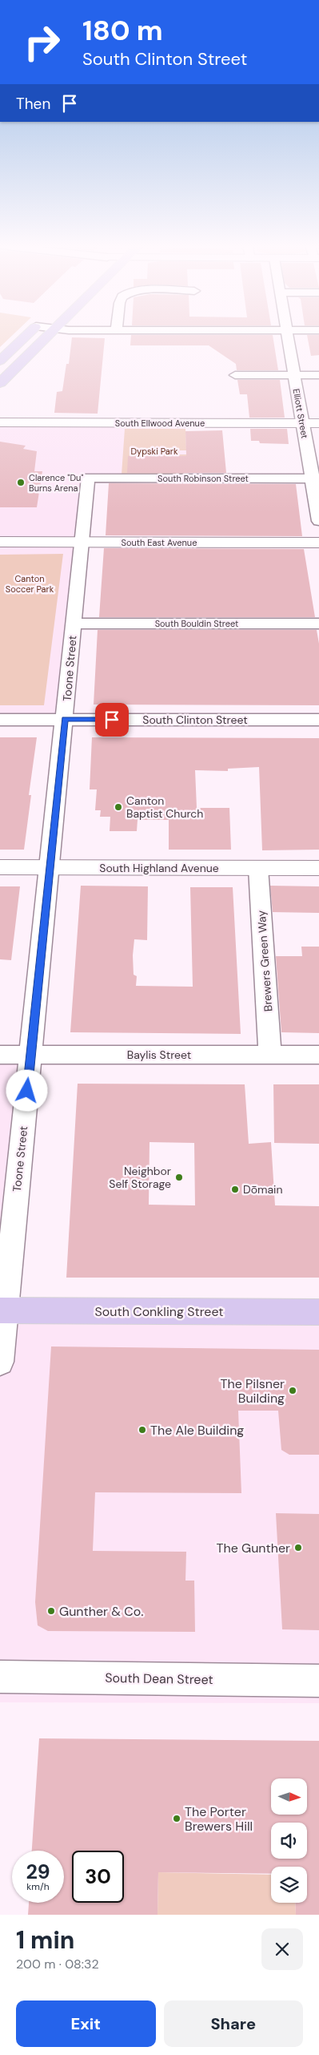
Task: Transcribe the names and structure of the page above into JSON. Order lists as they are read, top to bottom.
{
  "streets": {
    "main road": ["South Conkling Street"],
    "street": [
      "Elliott Street",
      "South Ellwood Avenue",
      "South Robinson Street",
      "South East Avenue",
      "South Bouldin Street",
      "Toone Street",
      "South Clinton Street",
      "South Highland Avenue",
      "Brewers Green Way",
      "Baylis Street",
      "South Dean Street"
    ]
  },
  "crossings": [
    ["Elliott Street", "South Ellwood Avenue"],
    ["Elliott Street", "South Robinson Street"],
    ["South Robinson Street", "Toone Street"],
    ["South East Avenue", "Toone Street"],
    ["South Bouldin Street", "Toone Street"],
    ["Toone Street", "South Clinton Street"],
    ["Toone Street", "South Highland Avenue"],
    ["Toone Street", "Baylis Street"],
    ["Toone Street", "South Conkling Street"],
    ["South Highland Avenue", "Brewers Green Way"],
    ["Brewers Green Way", "Baylis Street"]
  ],
  "parks": ["Dypski Park", "Canton Soccer Park"],
  "places": [
    "Clarence \"Du\" Burns Arena",
    "Canton Baptist Church",
    "Neighbor Self Storage",
    "Dōmain",
    "The Pilsner Building",
    "The Ale Building",
    "The Gunther",
    "Gunther & Co.",
    "The Porter Brewers Hill"
  ],
  "north": "right",
  "page": {
    "turn": ["180 m", "South Clinton Street"],
    "then": "Then",
    "speed": "29 km/h",
    "limit": "30",
    "heading": ["1 min", "200 m · 08:32"],
    "buttons": ["Exit", "Share"]
  }
}
